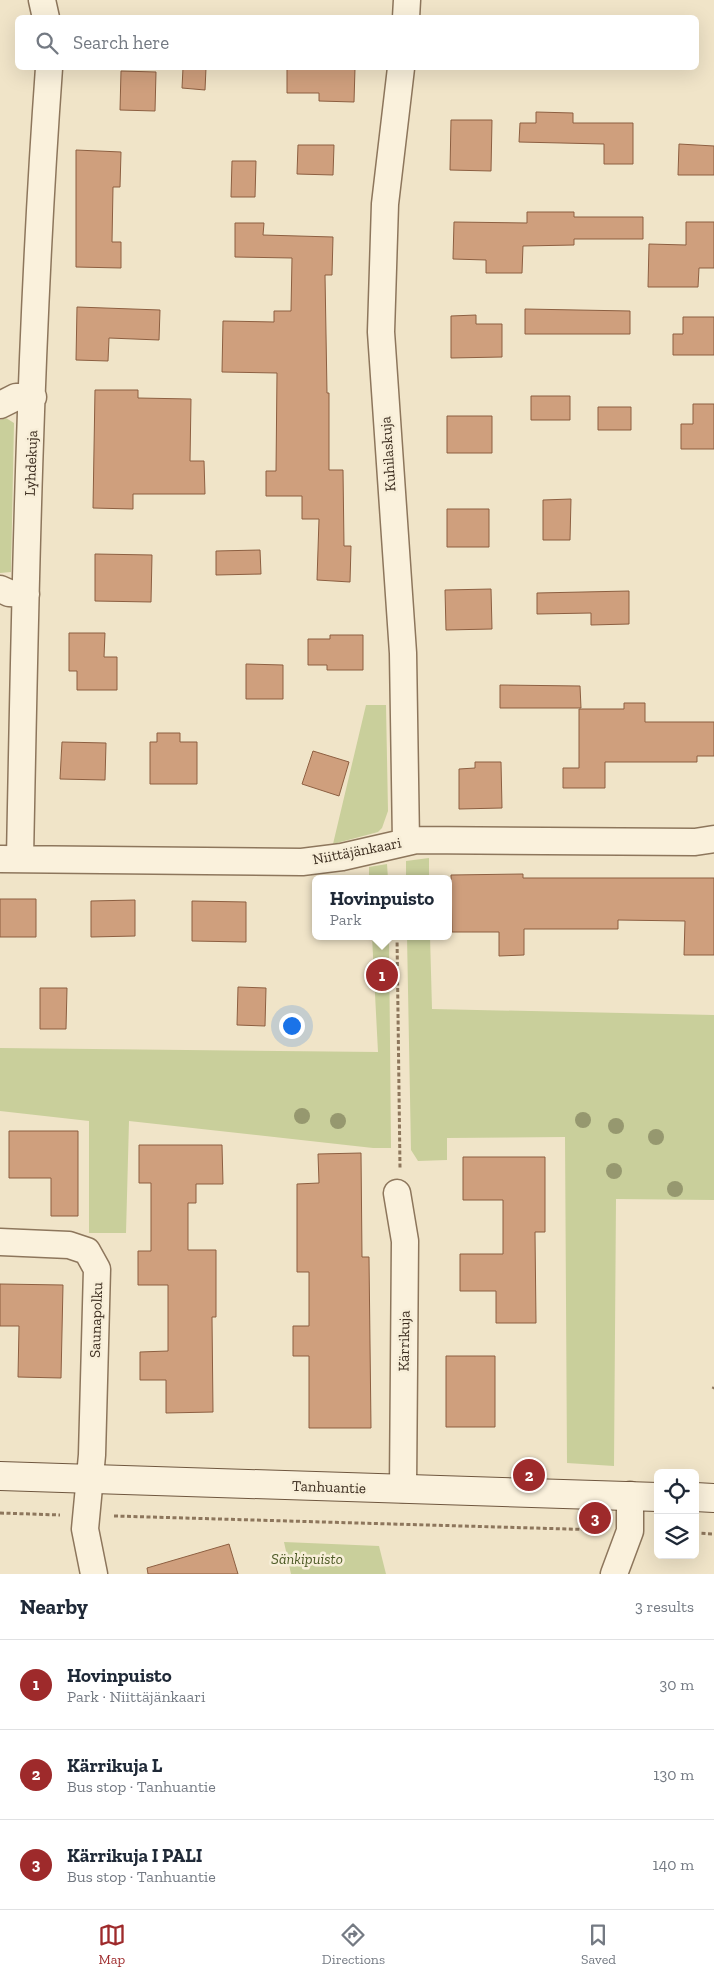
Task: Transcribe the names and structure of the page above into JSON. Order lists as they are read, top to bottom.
{
  "streets": {
    "street": [
      "Kuhilaskuja",
      "Lyhdekuja",
      "Niittäjänkaari",
      "Saunapolku",
      "Kärrikuja",
      "Tanhuantie"
    ]
  },
  "crossings": [
    ["Kuhilaskuja", "Niittäjänkaari"],
    ["Lyhdekuja", "Niittäjänkaari"],
    ["Saunapolku", "Tanhuantie"],
    ["Kärrikuja", "Tanhuantie"]
  ],
  "parks": ["Sänkipuisto"],
  "page": {
    "search": "Search here",
    "popup": ["Hovinpuisto", "Park"],
    "pins": ["1", "2", "3"],
    "heading": ["Nearby", "3 results"],
    "list": [
      {
        "mark": "1",
        "name": "Hovinpuisto",
        "note": "Park · Niittäjänkaari",
        "value": "30 m"
      },
      {
        "mark": "2",
        "name": "Kärrikuja L",
        "note": "Bus stop · Tanhuantie",
        "value": "130 m"
      },
      {
        "mark": "3",
        "name": "Kärrikuja I PALI",
        "note": "Bus stop · Tanhuantie",
        "value": "140 m"
      }
    ],
    "nav": ["Map", "Directions", "Saved"]
  }
}
